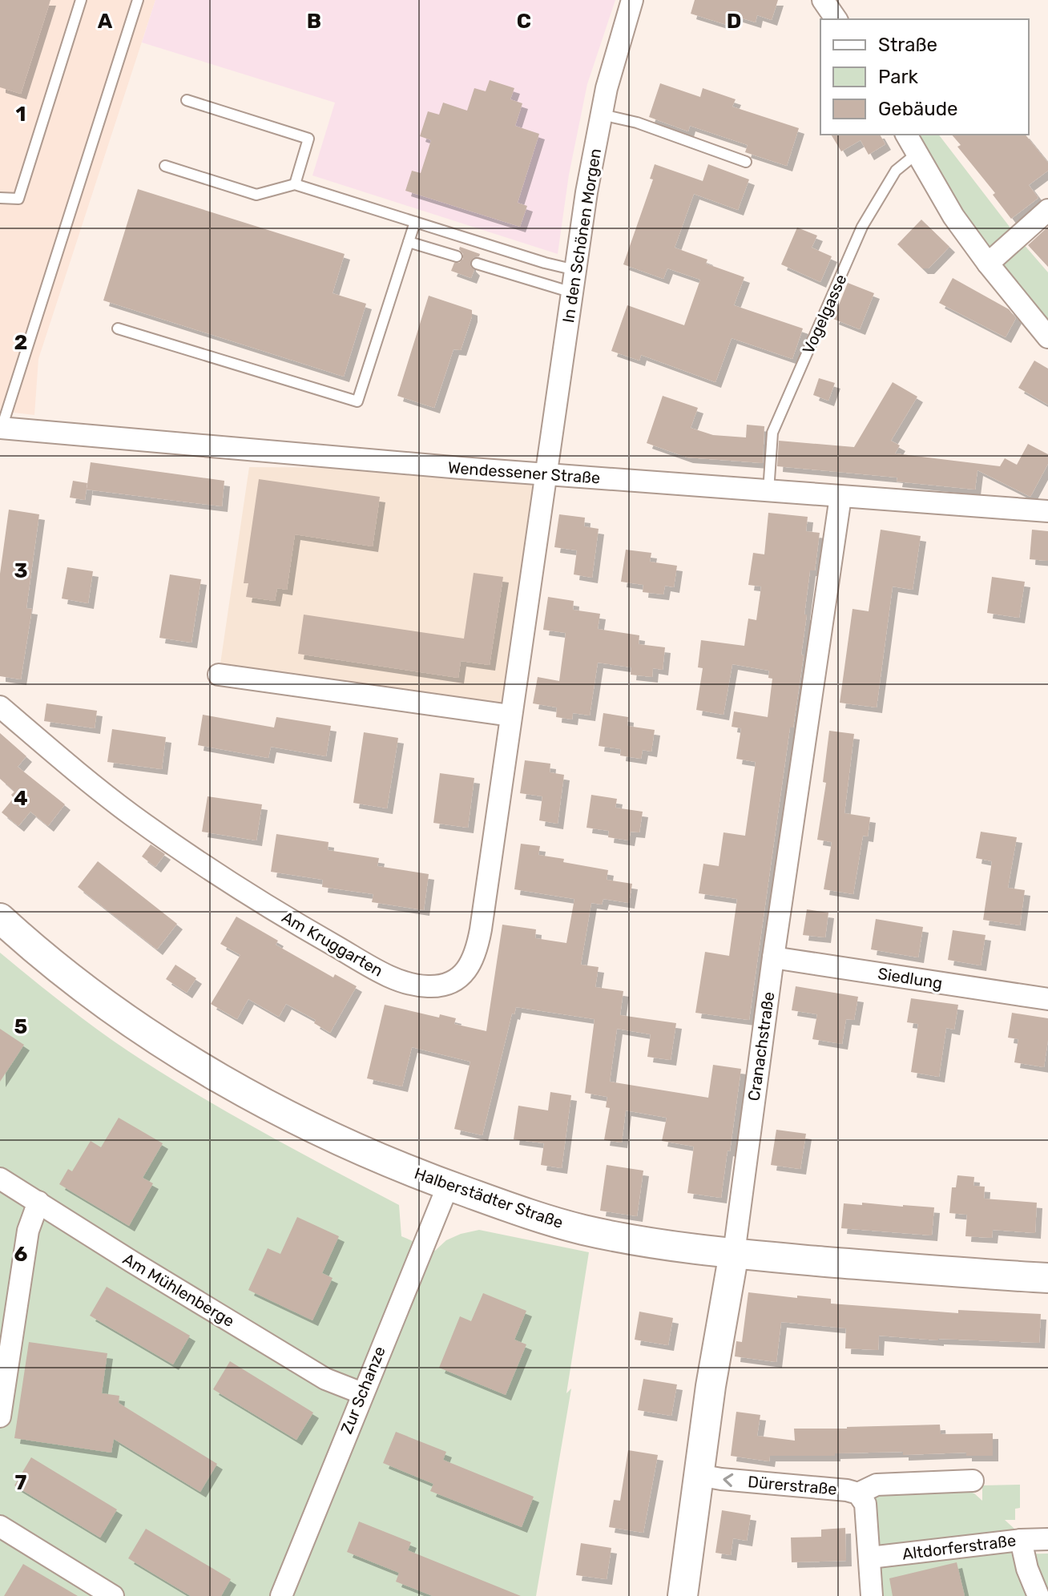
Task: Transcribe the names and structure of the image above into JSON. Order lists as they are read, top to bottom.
{
  "streets": {
    "main road": ["Cranachstraße", "Halberstädter Straße"],
    "street": [
      "In den Schönen Morgen",
      "Wendessener Straße",
      "Am Kruggarten",
      "Siedlung",
      "Am Mühlenberge",
      "Zur Schanze",
      "Dürerstraße",
      "Altdorferstraße"
    ],
    "lane": ["Vogelgasse"]
  },
  "crossings": [
    ["In den Schönen Morgen", "Wendessener Straße"],
    ["In den Schönen Morgen", "Am Kruggarten"],
    ["Vogelgasse", "Wendessener Straße"],
    ["Wendessener Straße", "Am Kruggarten"],
    ["Wendessener Straße", "Cranachstraße"],
    ["Siedlung", "Cranachstraße"],
    ["Cranachstraße", "Halberstädter Straße"],
    ["Cranachstraße", "Dürerstraße"],
    ["Halberstädter Straße", "Zur Schanze"],
    ["Am Mühlenberge", "Zur Schanze"],
    ["Dürerstraße", "Altdorferstraße"]
  ],
  "one_way": ["Dürerstraße"],
  "legend": ["Straße", "Park", "Gebäude"],
  "grid": {
    "columns": [
      "A",
      "B",
      "C",
      "D"
    ],
    "rows": [
      "1",
      "2",
      "3",
      "4",
      "5",
      "6",
      "7"
    ]
  }
}
